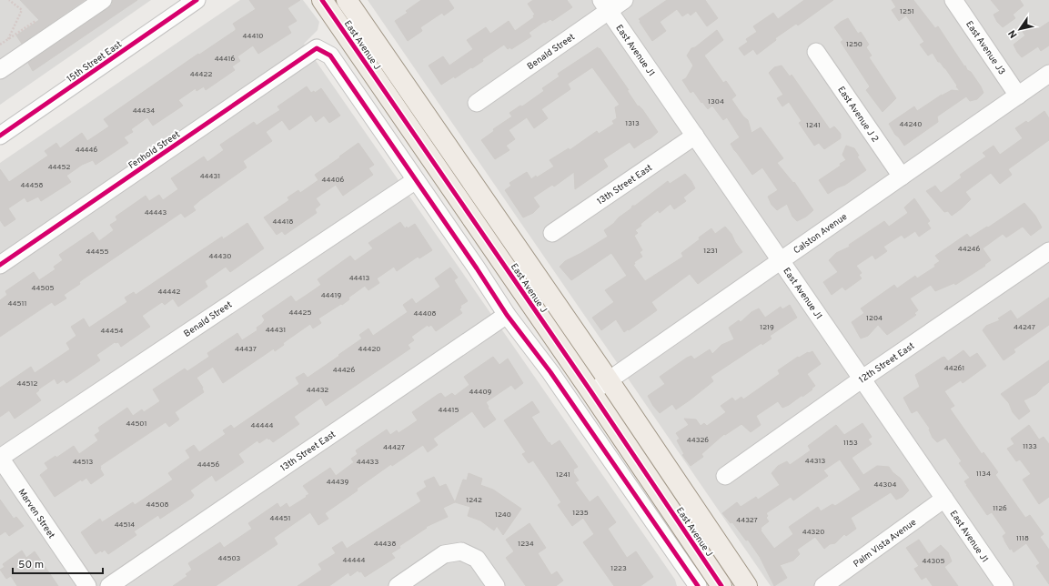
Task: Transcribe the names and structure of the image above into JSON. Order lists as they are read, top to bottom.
{
  "streets": {
    "main road": ["East Avenue J"],
    "street": [
      "East Avenue J3",
      "East Avenue J1",
      "Benald Street",
      "15th Street East",
      "East Avenue J 2",
      "Fenhold Street",
      "13th Street East",
      "Calston Avenue",
      "12th Street East",
      "Marven Street",
      "Palm Vista Avenue"
    ]
  },
  "crossings": [
    ["East Avenue J", "Calston Avenue"],
    ["East Avenue J3", "Calston Avenue"],
    ["East Avenue J1", "Benald Street"],
    ["East Avenue J1", "13th Street East"],
    ["East Avenue J1", "Calston Avenue"],
    ["East Avenue J1", "12th Street East"],
    ["East Avenue J1", "Palm Vista Avenue"],
    ["Benald Street", "Fenhold Street"],
    ["Benald Street", "Marven Street"],
    ["East Avenue J 2", "Calston Avenue"]
  ],
  "house_numbers": [
    "1251",
    "44410",
    "1250",
    "44416",
    "44422",
    "1304",
    "44434",
    "1313",
    "44240",
    "1241",
    "44446",
    "44452",
    "44431",
    "44406",
    "44458",
    "44443",
    "44418",
    "44246",
    "1231",
    "44455",
    "44430",
    "44413",
    "44505",
    "44442",
    "44419",
    "44511",
    "44425",
    "44408",
    "1204",
    "1219",
    "44247",
    "44431",
    "44454",
    "44437",
    "44420",
    "44261",
    "44426",
    "44512",
    "44432",
    "44409",
    "44415",
    "44501",
    "44444",
    "44326",
    "1153",
    "1133",
    "44427",
    "44313",
    "44513",
    "44433",
    "44456",
    "1134",
    "1241",
    "44439",
    "44304",
    "1242",
    "44508",
    "1126",
    "1235",
    "1240",
    "44451",
    "44327",
    "44514",
    "44320",
    "1118",
    "44438",
    "1234",
    "44503",
    "44444",
    "44305",
    "1223"
  ],
  "scale_bar": "50 m",
  "north": "bottom left"
}
